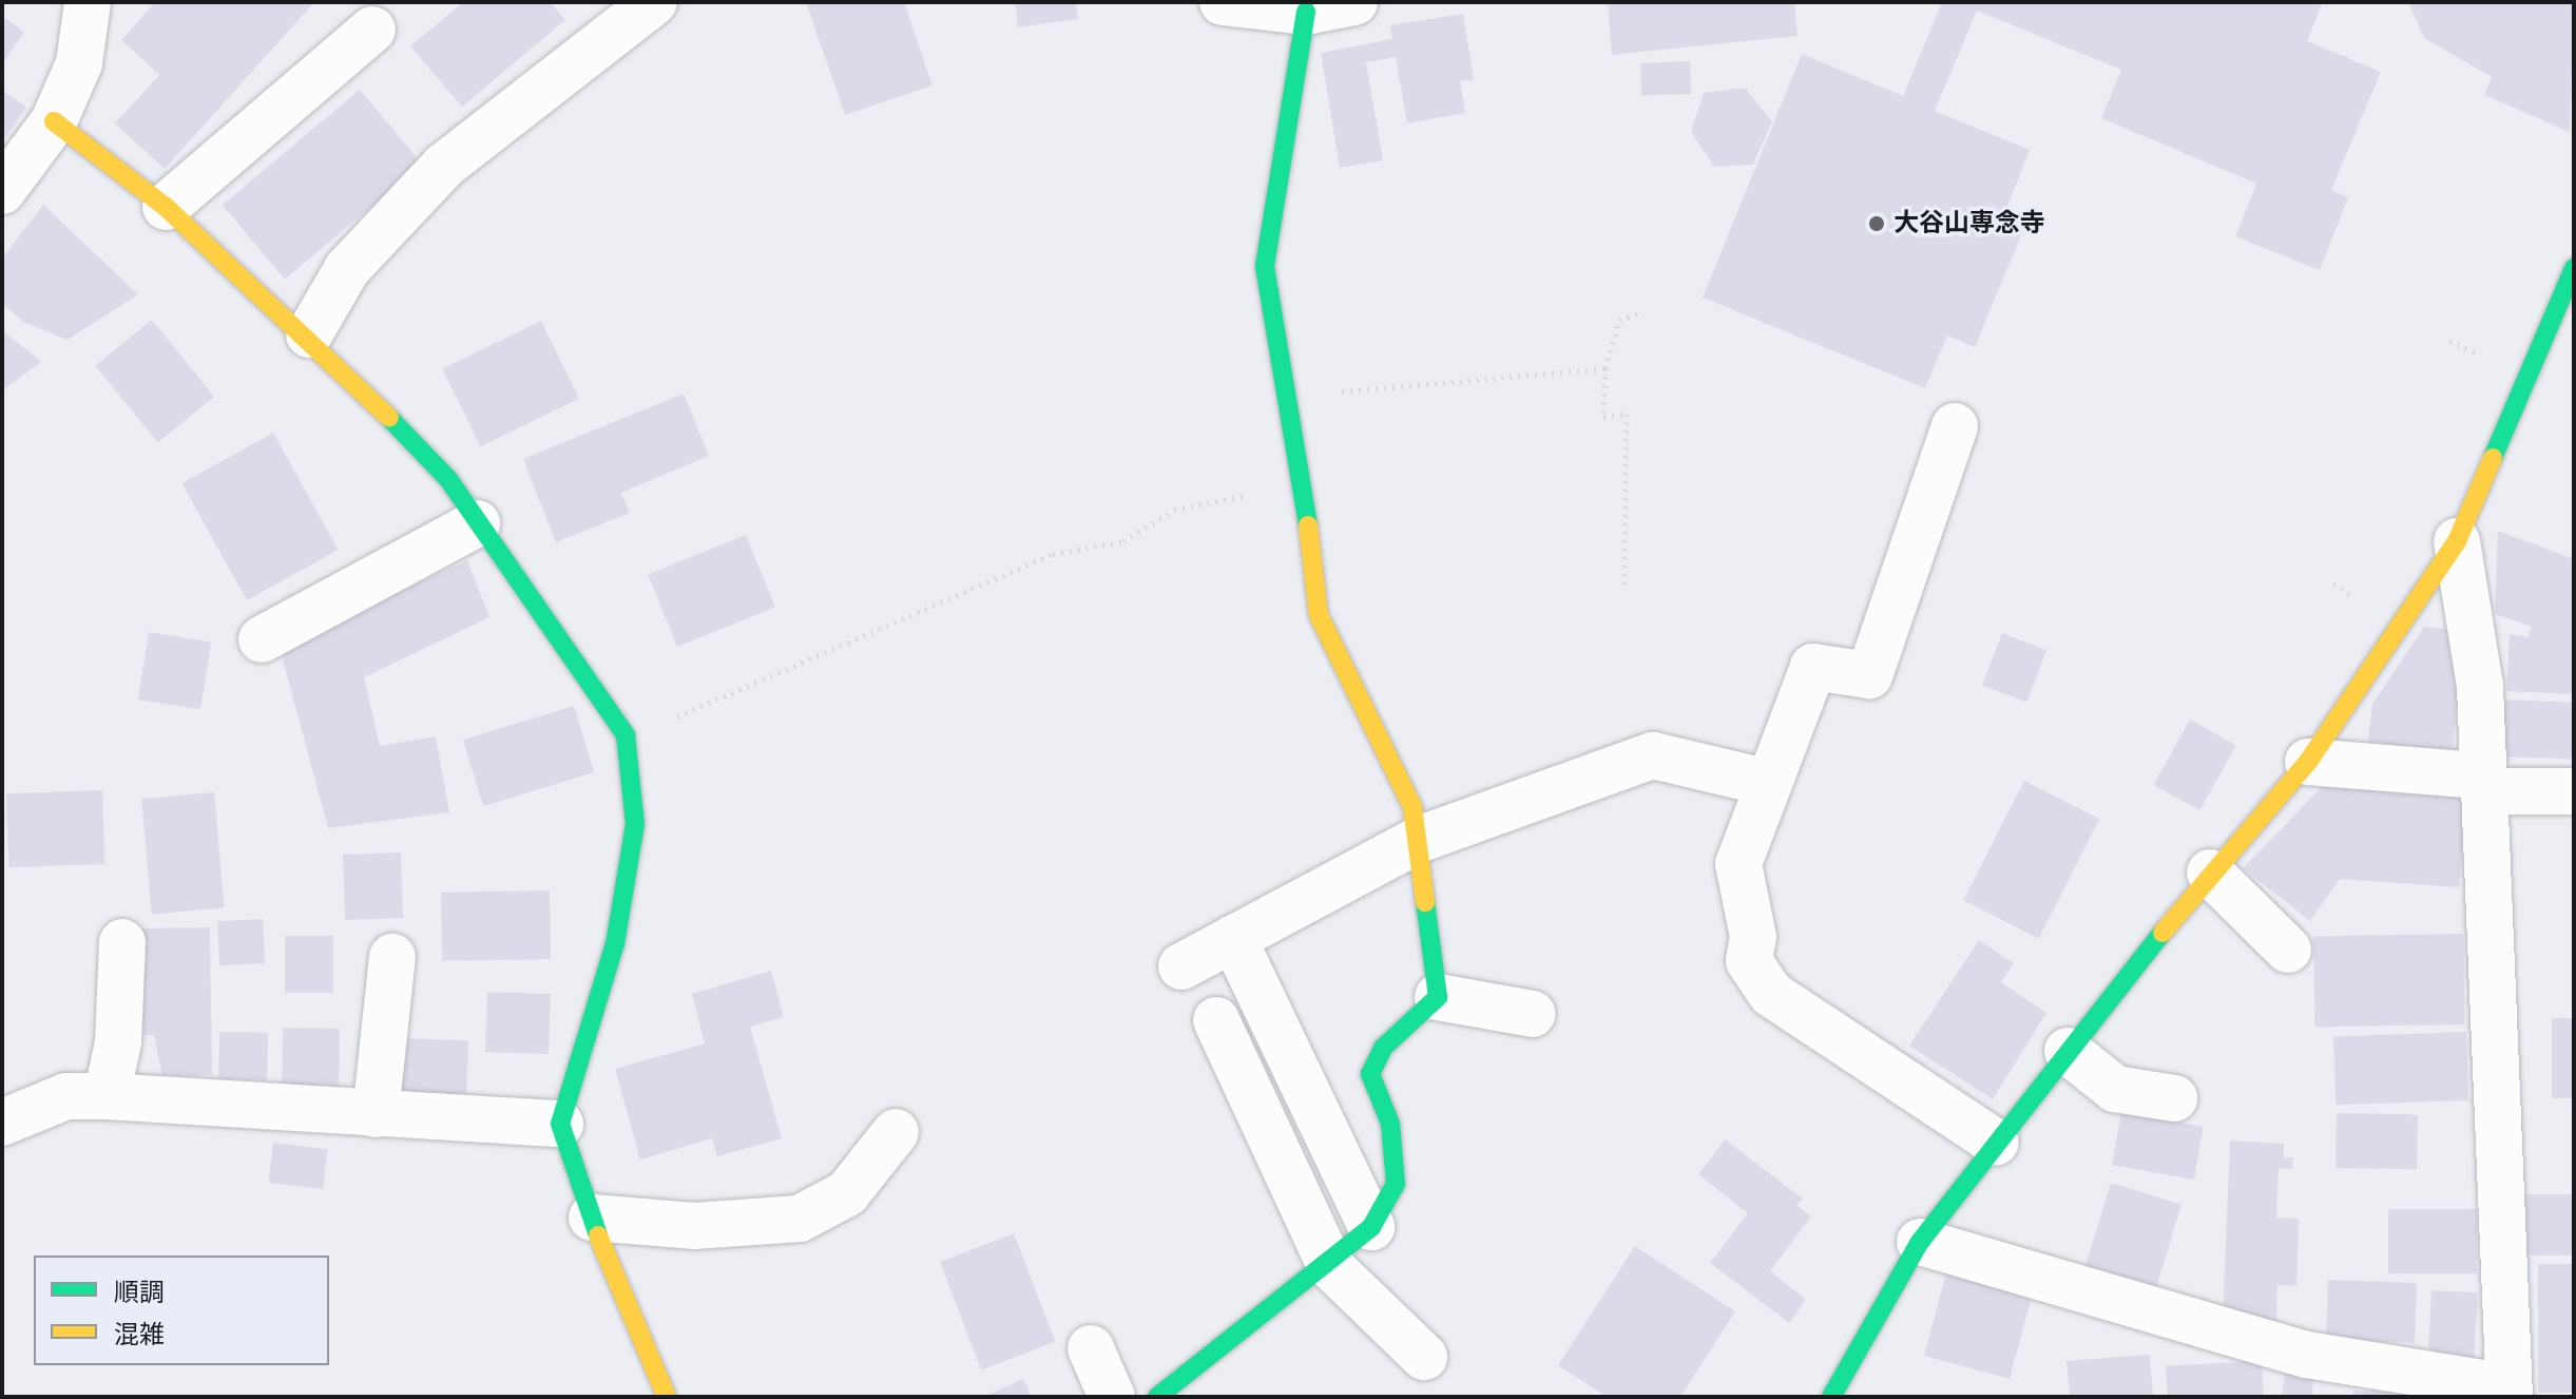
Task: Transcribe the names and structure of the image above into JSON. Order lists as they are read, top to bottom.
{
  "places": ["大谷山専念寺"],
  "legend": ["順調", "混雑"]
}
